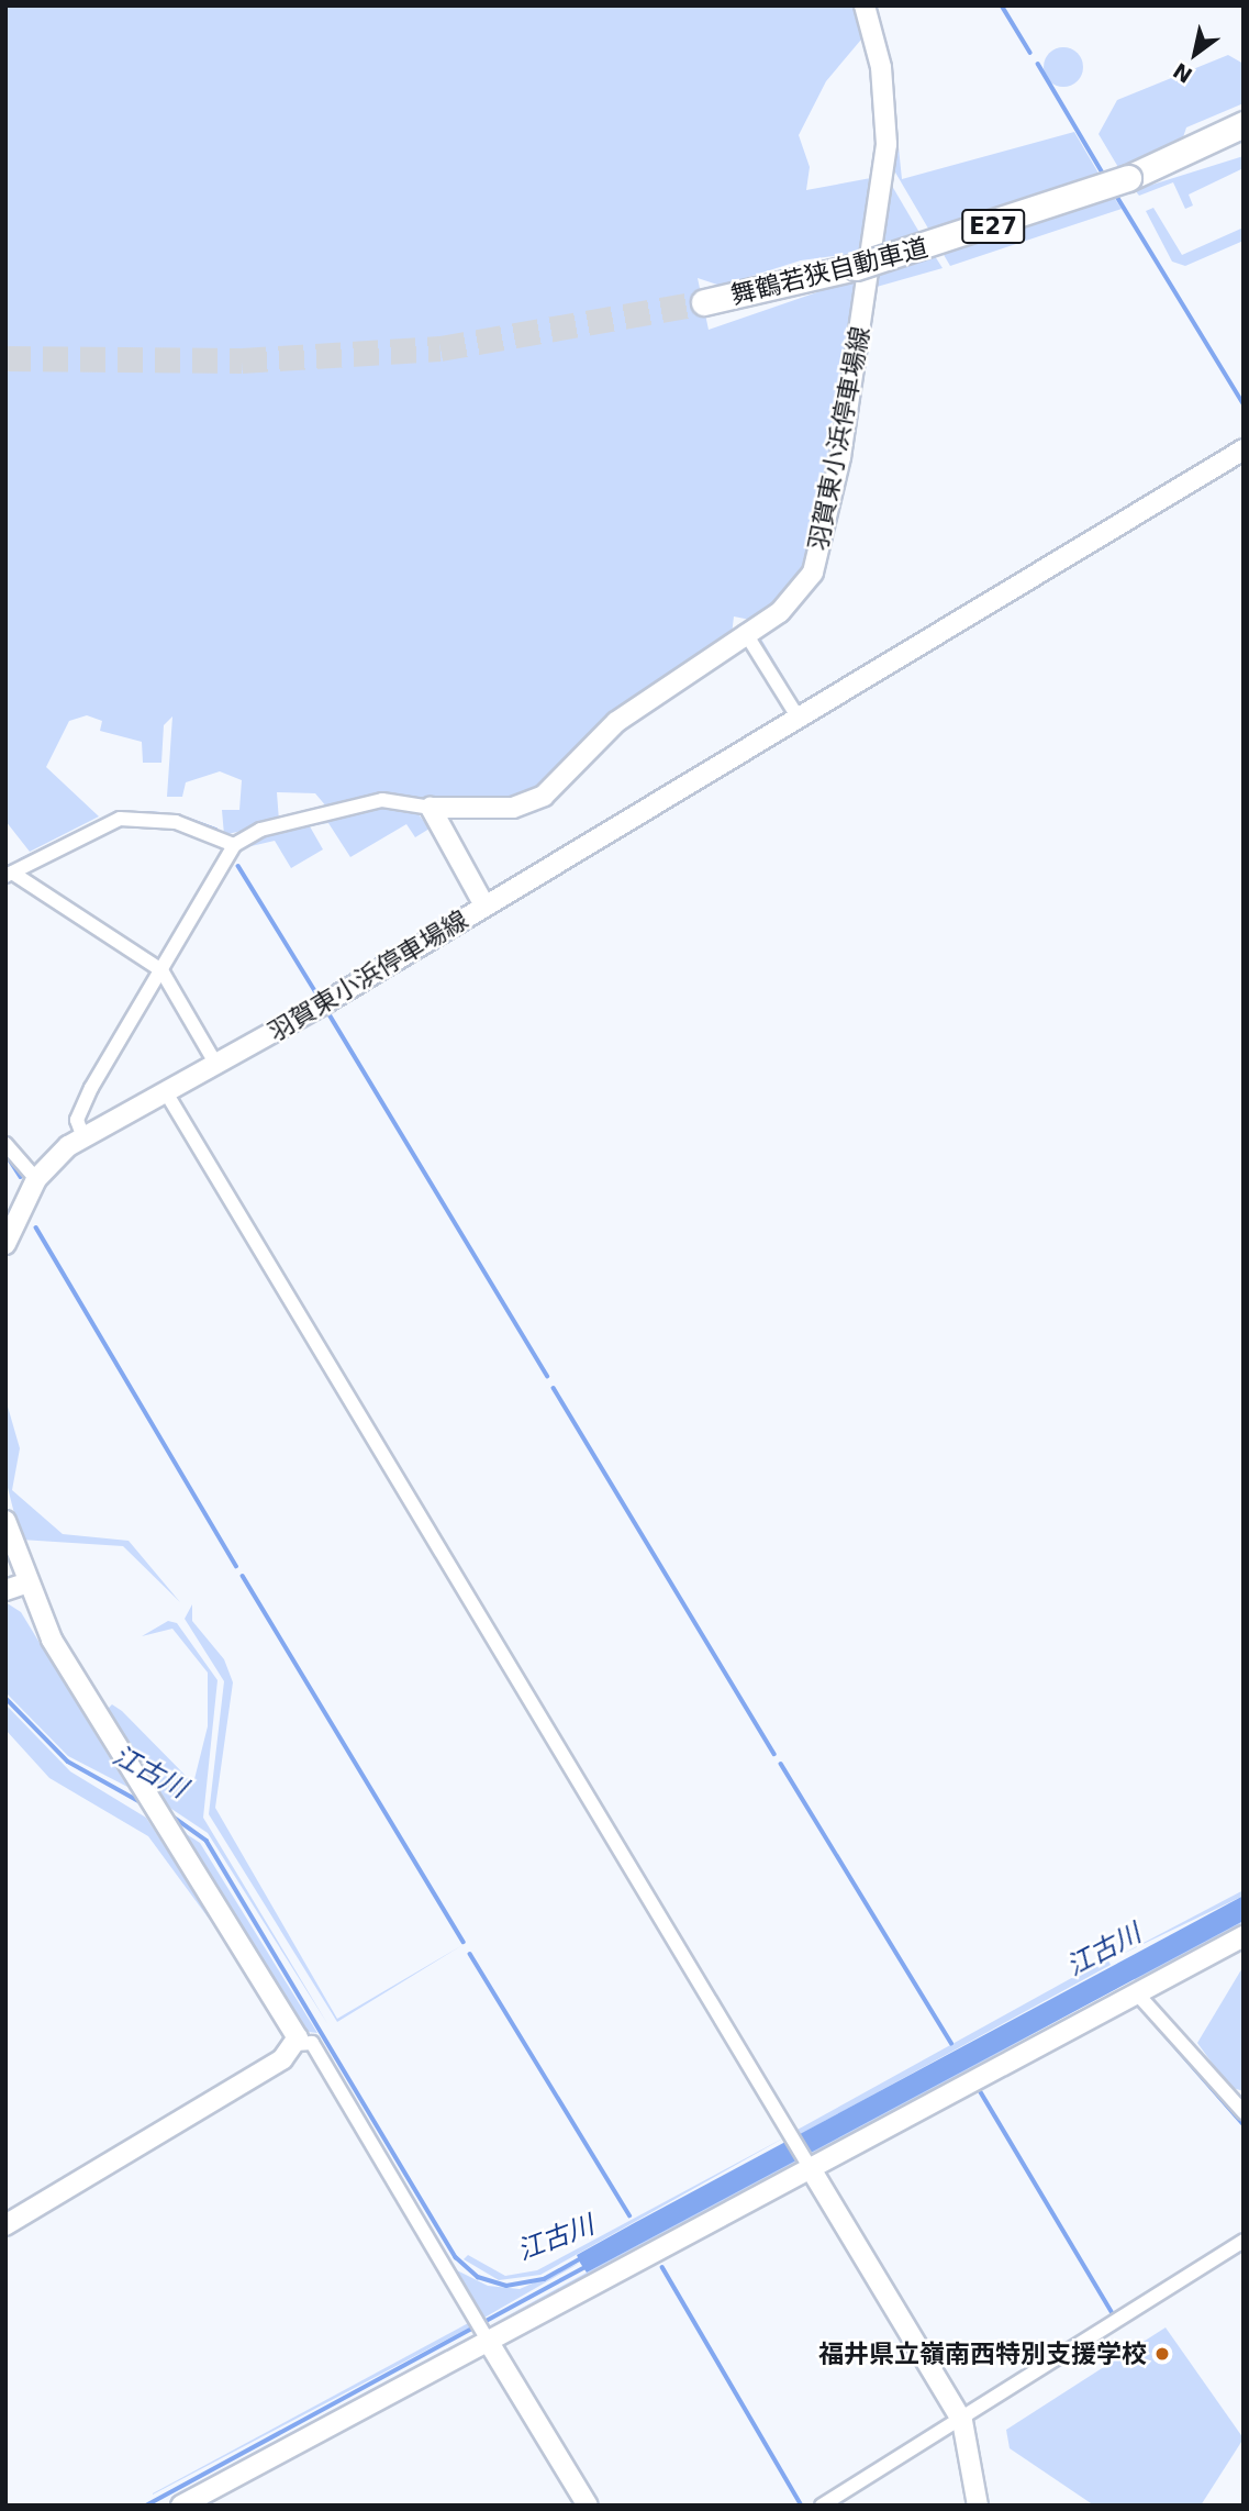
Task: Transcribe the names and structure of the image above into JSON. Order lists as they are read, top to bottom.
{
  "streets": {
    "highway": ["E27", "舞鶴若狭自動車道"],
    "street": ["羽賀東小浜停車場線"]
  },
  "water": ["江古川"],
  "places": ["福井県立嶺南西特別支援学校"],
  "north": "bottom left"
}
